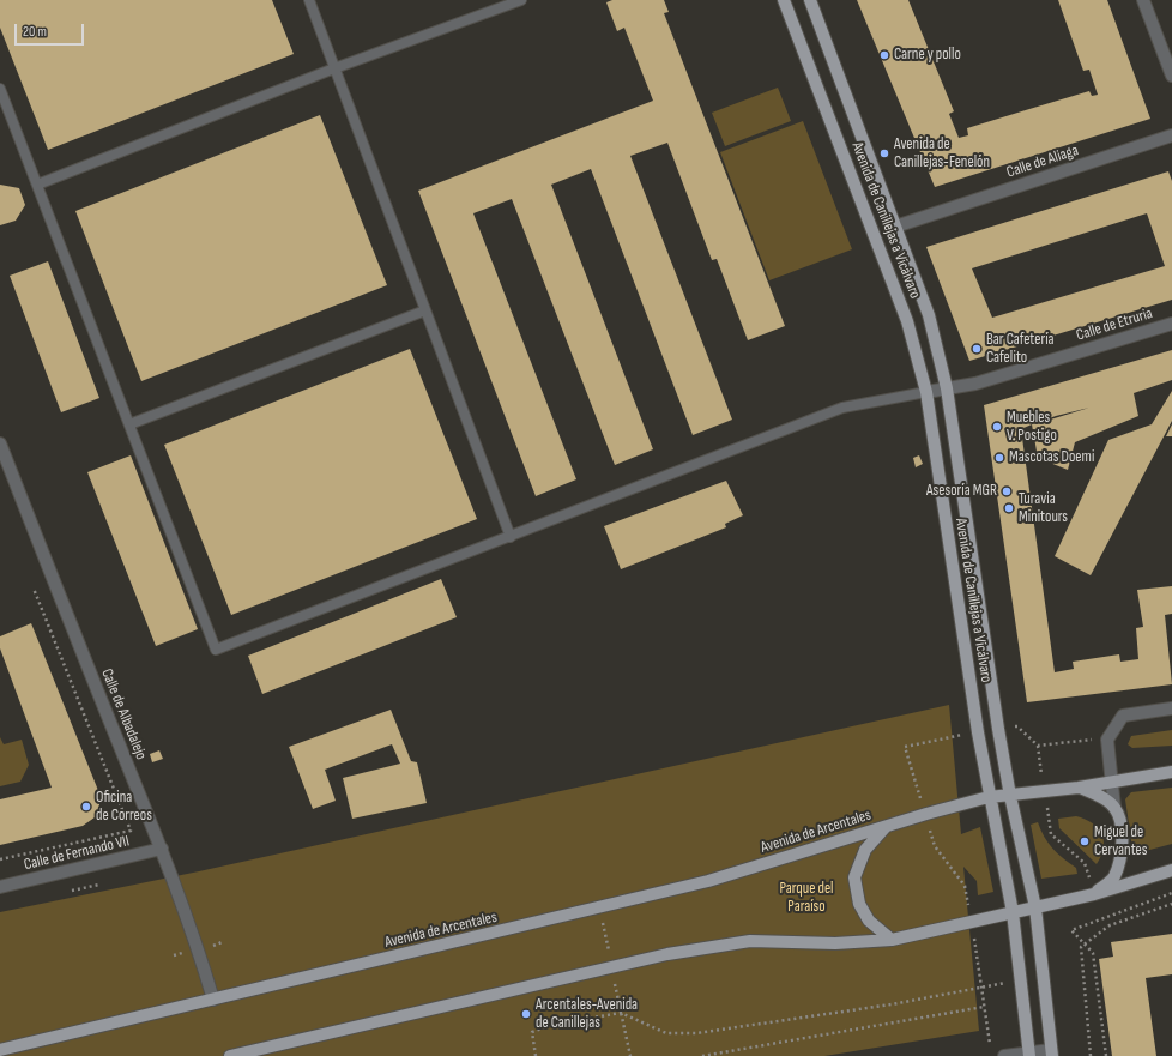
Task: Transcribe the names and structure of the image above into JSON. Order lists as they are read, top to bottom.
{
  "streets": {
    "main road": ["Avenida de Canillejas a Vicálvaro", "Avenida de Arcentales"],
    "street": [
      "Calle de Aliaga",
      "Calle de Etruria",
      "Calle de Albadalejo",
      "Calle de Fernando VII"
    ]
  },
  "crossings": [
    ["Calle de Aliaga", "Avenida de Canillejas a Vicálvaro"],
    ["Avenida de Canillejas a Vicálvaro", "Calle de Etruria"],
    ["Avenida de Canillejas a Vicálvaro", "Avenida de Arcentales"],
    ["Calle de Albadalejo", "Avenida de Arcentales"],
    ["Calle de Albadalejo", "Calle de Fernando VII"]
  ],
  "parks": ["Parque del Paraíso"],
  "places": [
    "Carne y pollo",
    "Avenida de Canillejas-Fenelón",
    "Bar Cafetería Cafelito",
    "Muebles V. Postigo",
    "Mascotas Doemi",
    "Asesoría MGR",
    "Turavia Minitours",
    "Oficina de Correos",
    "Miguel de Cervantes",
    "Arcentales-Avenida de Canillejas"
  ],
  "scale_bar": "20 m"
}
